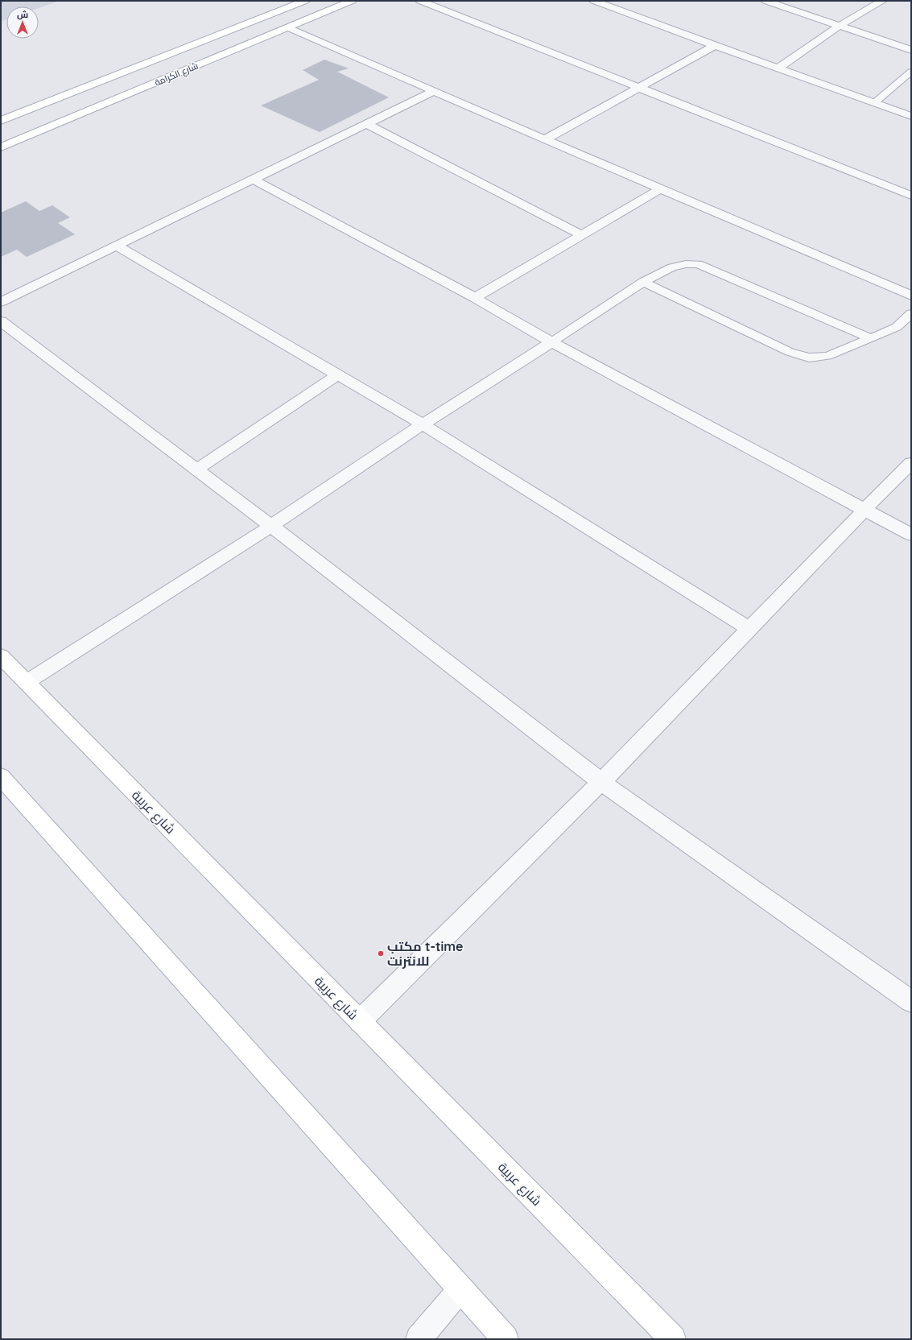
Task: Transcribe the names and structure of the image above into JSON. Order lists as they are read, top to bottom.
{
  "streets": {
    "street": ["شارع الكرامة", "شارع عربية"]
  },
  "places": ["مكتب t-time للانترنت"],
  "north": "top"
}
